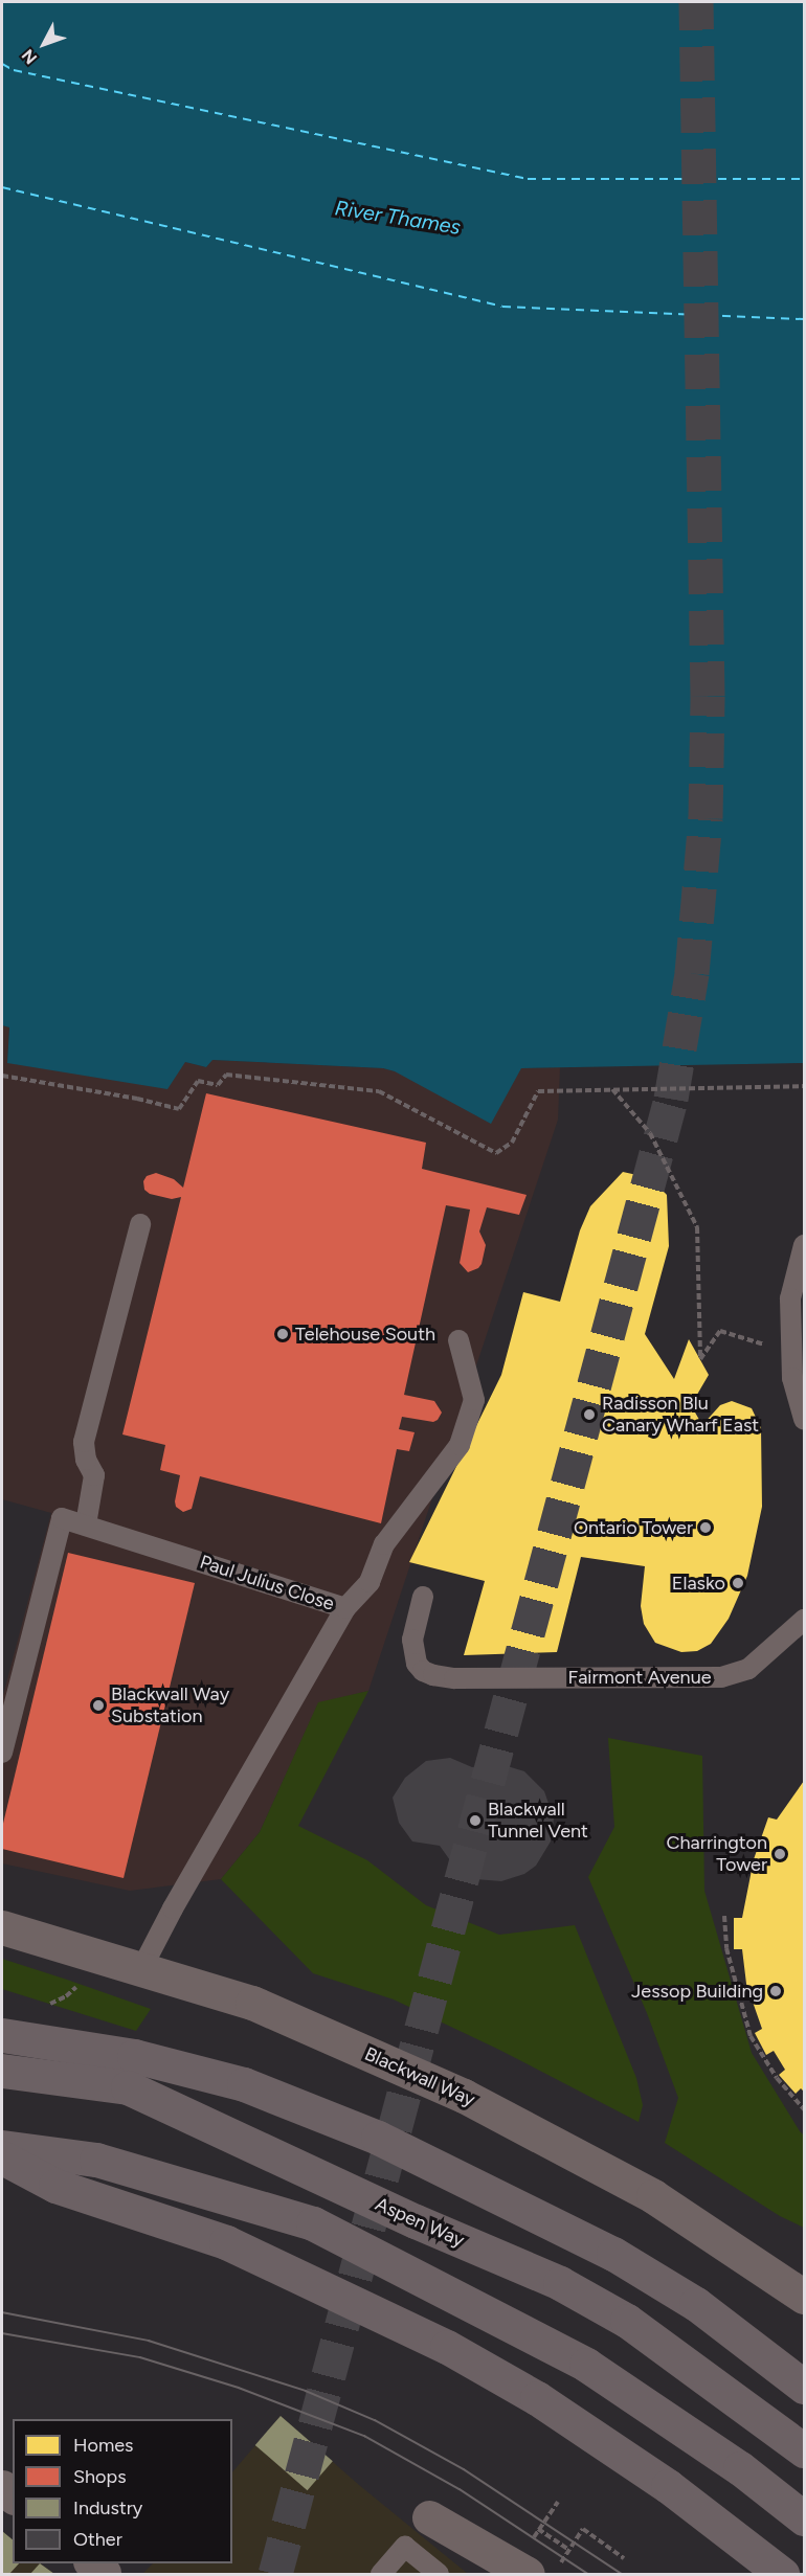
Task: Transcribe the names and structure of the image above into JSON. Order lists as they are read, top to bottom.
{
  "streets": {
    "highway": ["Aspen Way"],
    "street": ["Blackwall Way"],
    "lane": ["Paul Julius Close", "Fairmont Avenue"]
  },
  "crossings": [
    ["Paul Julius Close", "Blackwall Way"]
  ],
  "water": ["River Thames"],
  "places": [
    "Telehouse South",
    "Radisson Blu Canary Wharf East",
    "Ontario Tower",
    "Elasko",
    "Blackwall Way Substation",
    "Blackwall Tunnel Vent",
    "Charrington Tower",
    "Jessop Building"
  ],
  "legend": [
    "Homes",
    "Shops",
    "Industry",
    "Other"
  ],
  "north": "bottom left"
}
